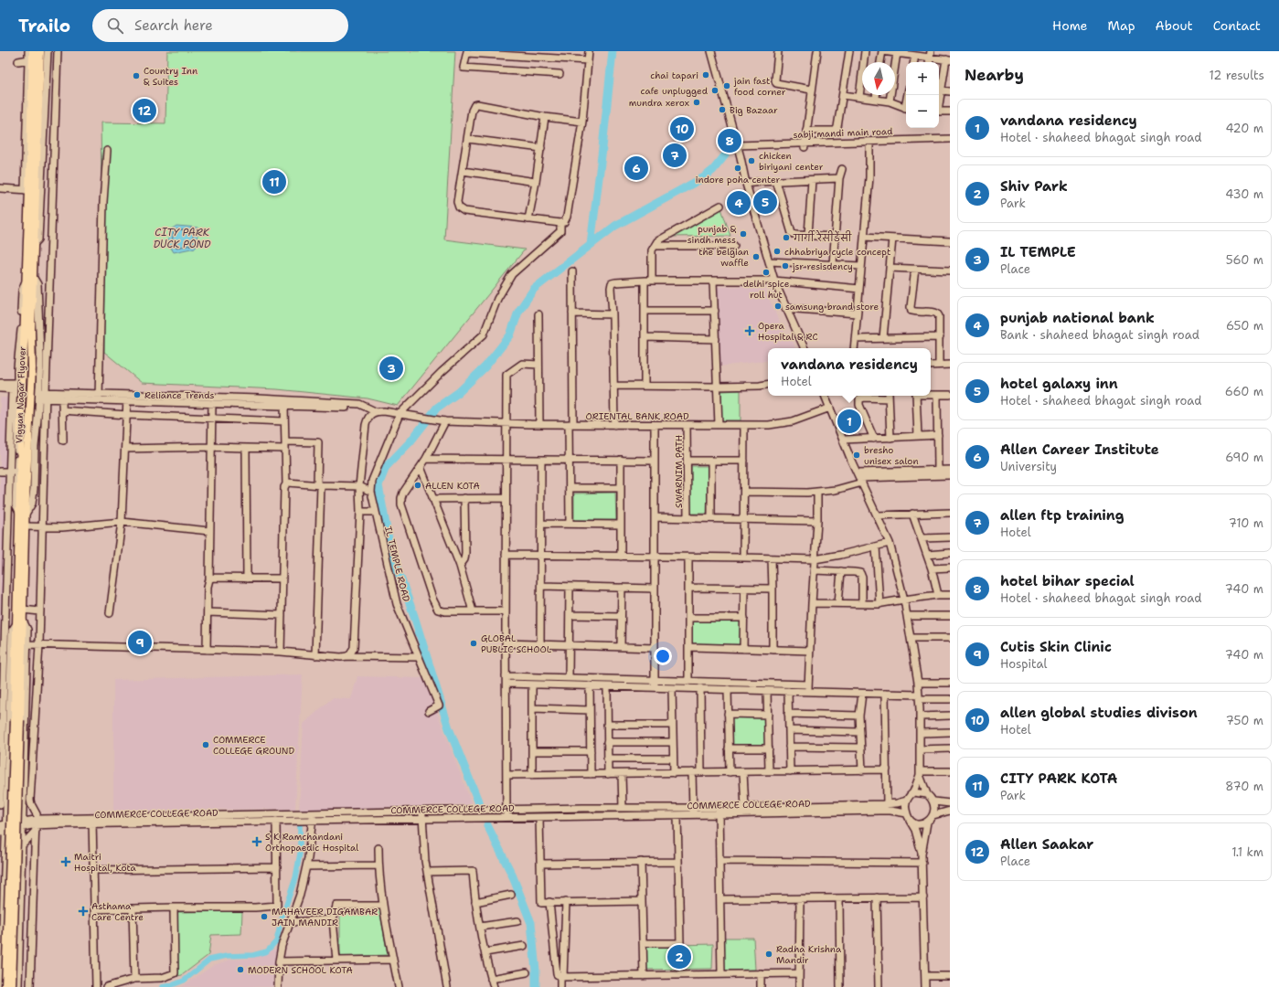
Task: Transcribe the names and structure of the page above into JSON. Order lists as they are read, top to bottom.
{
  "streets": {
    "main road": ["Vigyan Nagar Flyover"],
    "street": [
      "sabji mandi main road",
      "ORIENTAL BANK ROAD",
      "SWARNIM PATH",
      "IL TEMPLE ROAD",
      "COMMERCE COLLEGE ROAD"
    ]
  },
  "crossings": [
    ["ORIENTAL BANK ROAD", "SWARNIM PATH"],
    ["ORIENTAL BANK ROAD", "IL TEMPLE ROAD"]
  ],
  "water": ["CITY PARK DUCK POND"],
  "places": {
    "other": [
      "chai tapari",
      "Country Inn & Suites",
      "jain fast food corner",
      "cafe unplugged",
      "mundra xerox",
      "Big Bazaar",
      "chicken biriyani center",
      "indore poha center",
      "punjab & sindh mess",
      "गार्गी रेसीडेंसी",
      "chhabriya cycle concept",
      "the belgian waffle",
      "jsr resisdency",
      "delhi spice roll hut",
      "samsung brand store",
      "Reliance Trends",
      "bresho unisex salon",
      "ALLEN KOTA",
      "GLOBAL PUBLIC SCHOOL",
      "COMMERCE COLLEGE GROUND",
      "MAHAVEER DIGAMBAR JAIN MANDIR",
      "Radha Krishna Mandir",
      "MODERN SCHOOL KOTA"
    ],
    "health": [
      "Opera Hospital & RC",
      "S K Ramchandani Orthopaedic Hospital",
      "Maitri Hospital, Kota",
      "Asthama Care Centre"
    ]
  },
  "north": "bottom",
  "page": {
    "header": "Trailo",
    "search": "Search here",
    "nav": [
      "Home",
      "Map",
      "About",
      "Contact"
    ],
    "heading": ["Nearby", "12 results"],
    "map_buttons": ["+", "−"],
    "pins": [
      "12",
      "10",
      "8",
      "7",
      "6",
      "11",
      "5",
      "4",
      "3",
      "1",
      "9",
      "2"
    ],
    "list": [
      {
        "mark": "1",
        "name": "vandana residency",
        "note": "Hotel · shaheed bhagat singh road",
        "value": "420 m"
      },
      {
        "mark": "2",
        "name": "Shiv Park",
        "note": "Park",
        "value": "430 m"
      },
      {
        "mark": "3",
        "name": "IL TEMPLE",
        "note": "Place",
        "value": "560 m"
      },
      {
        "mark": "4",
        "name": "punjab national bank",
        "note": "Bank · shaheed bhagat singh road",
        "value": "650 m"
      },
      {
        "mark": "5",
        "name": "hotel galaxy inn",
        "note": "Hotel · shaheed bhagat singh road",
        "value": "660 m"
      },
      {
        "mark": "6",
        "name": "Allen Career Institute",
        "note": "University",
        "value": "690 m"
      },
      {
        "mark": "7",
        "name": "allen ftp training",
        "note": "Hotel",
        "value": "710 m"
      },
      {
        "mark": "8",
        "name": "hotel bihar special",
        "note": "Hotel · shaheed bhagat singh road",
        "value": "740 m"
      },
      {
        "mark": "9",
        "name": "Cutis Skin Clinic",
        "note": "Hospital",
        "value": "740 m"
      },
      {
        "mark": "10",
        "name": "allen global studies divison",
        "note": "Hotel",
        "value": "750 m"
      },
      {
        "mark": "11",
        "name": "CITY PARK KOTA",
        "note": "Park",
        "value": "870 m"
      },
      {
        "mark": "12",
        "name": "Allen Saakar",
        "note": "Place",
        "value": "1.1 km"
      }
    ],
    "popup": ["vandana residency", "Hotel"]
  }
}
